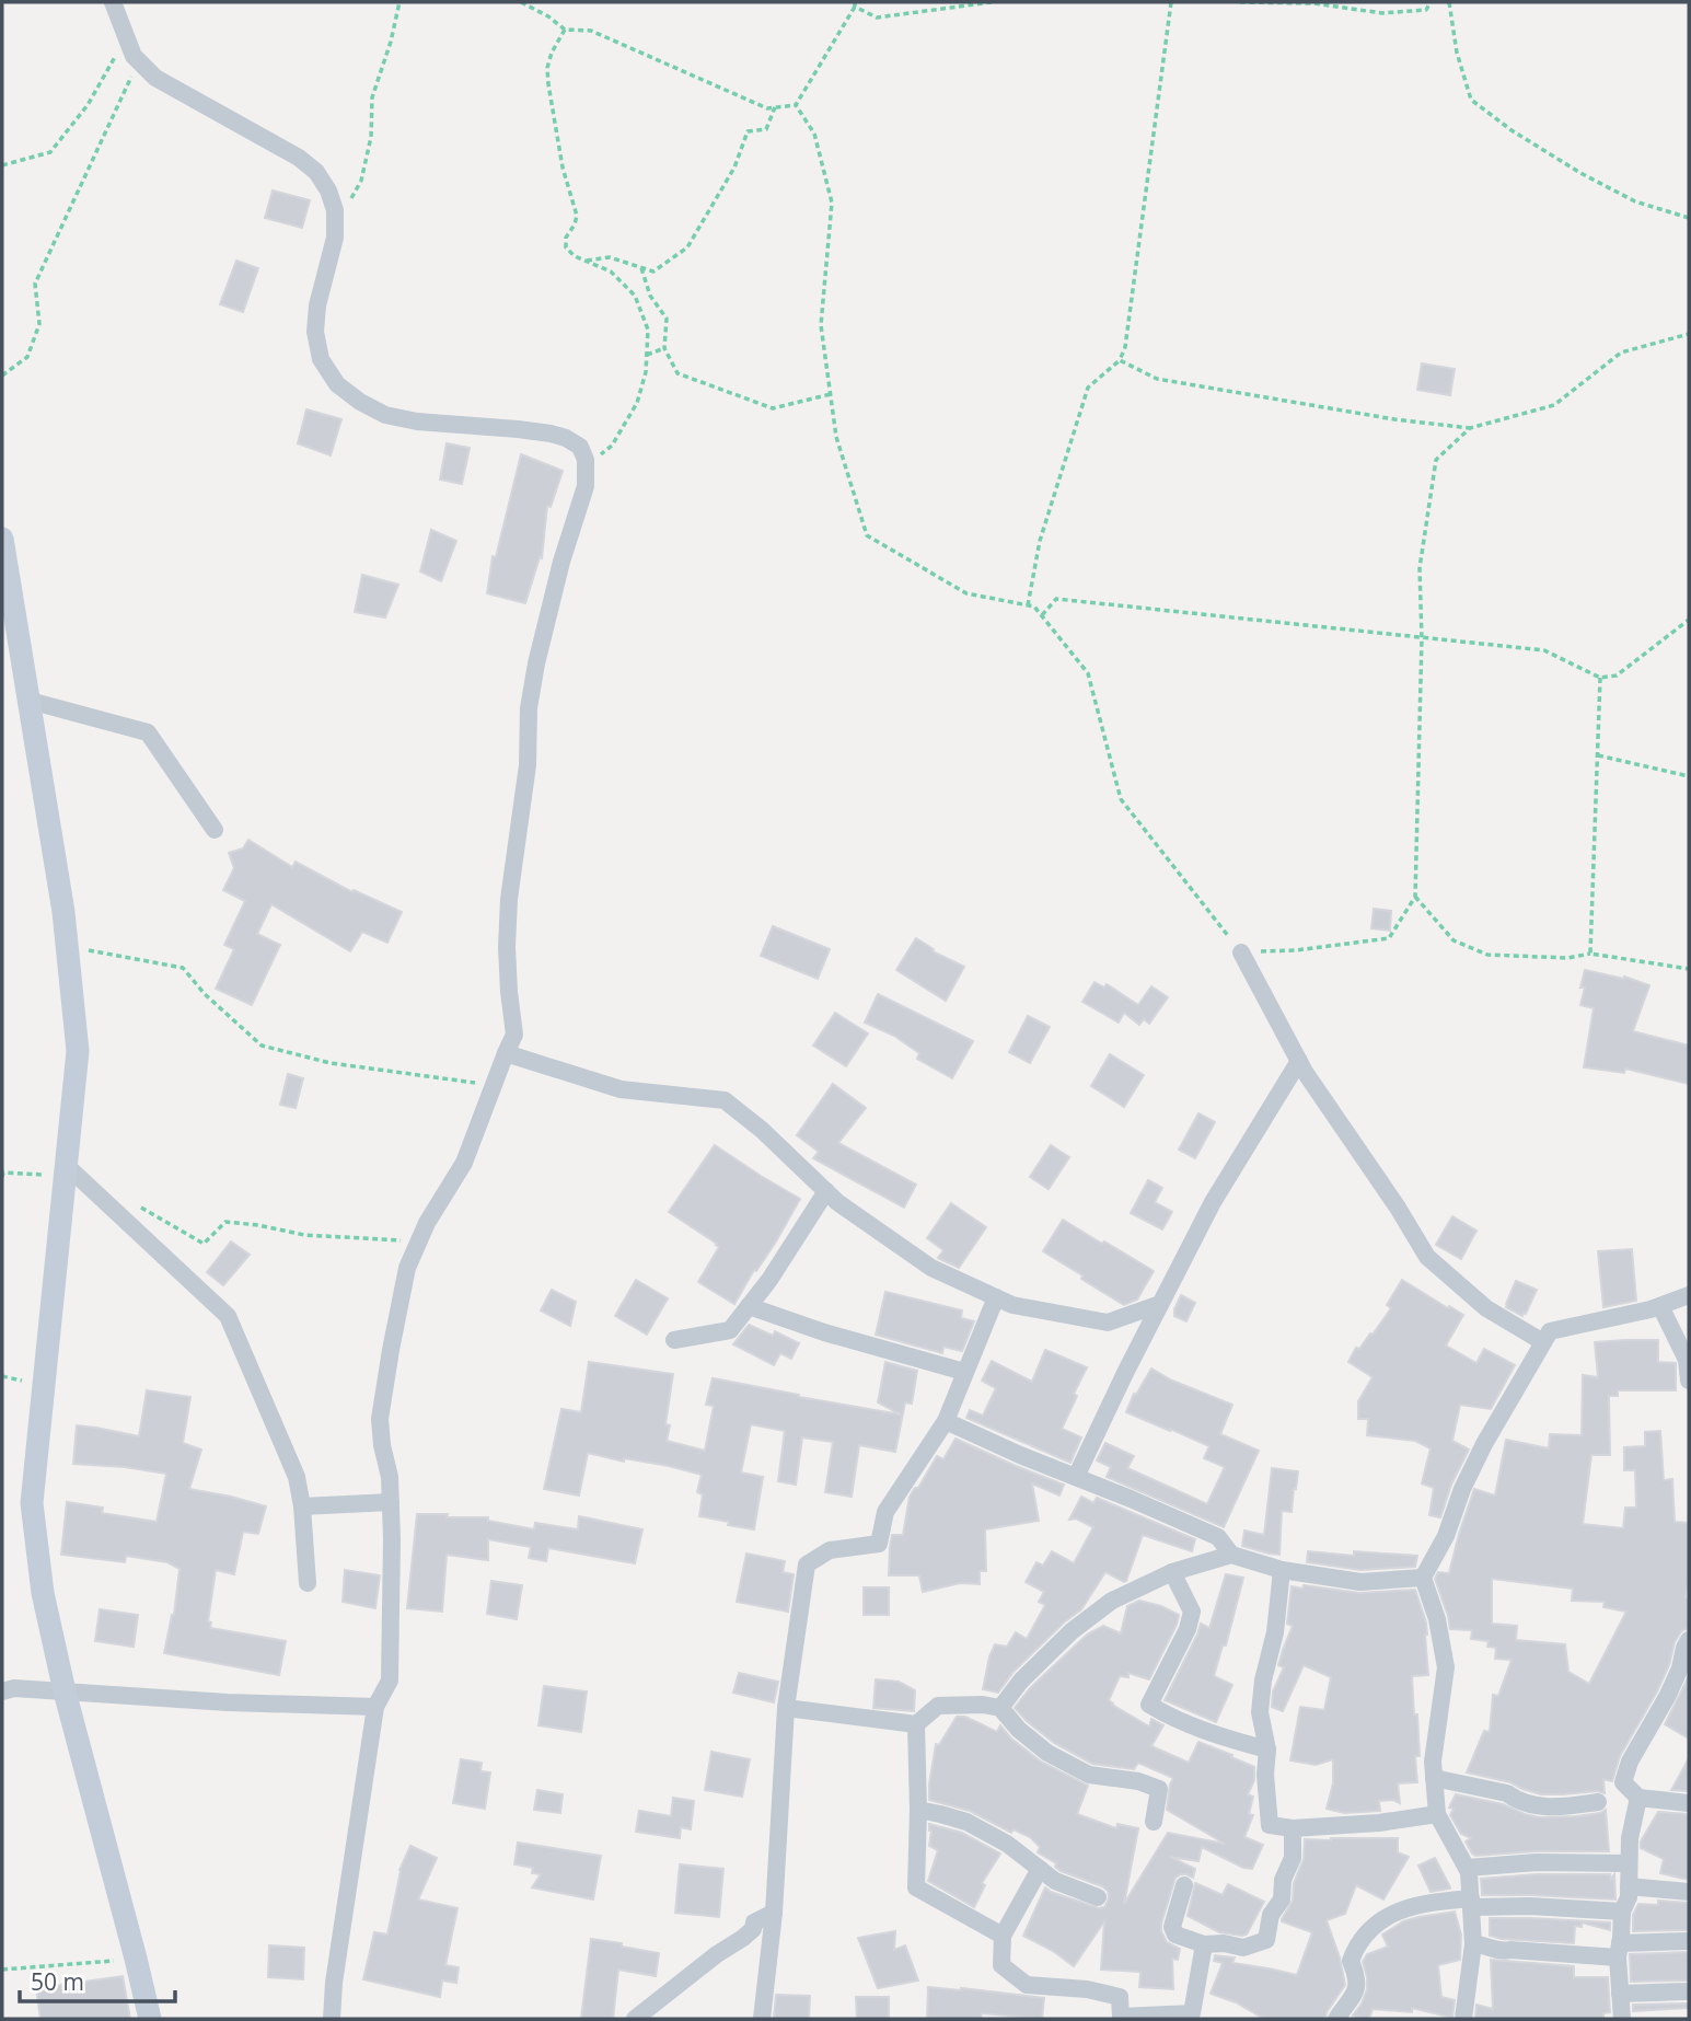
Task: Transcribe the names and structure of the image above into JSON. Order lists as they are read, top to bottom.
{
  "scale_bar": "50 m"
}
